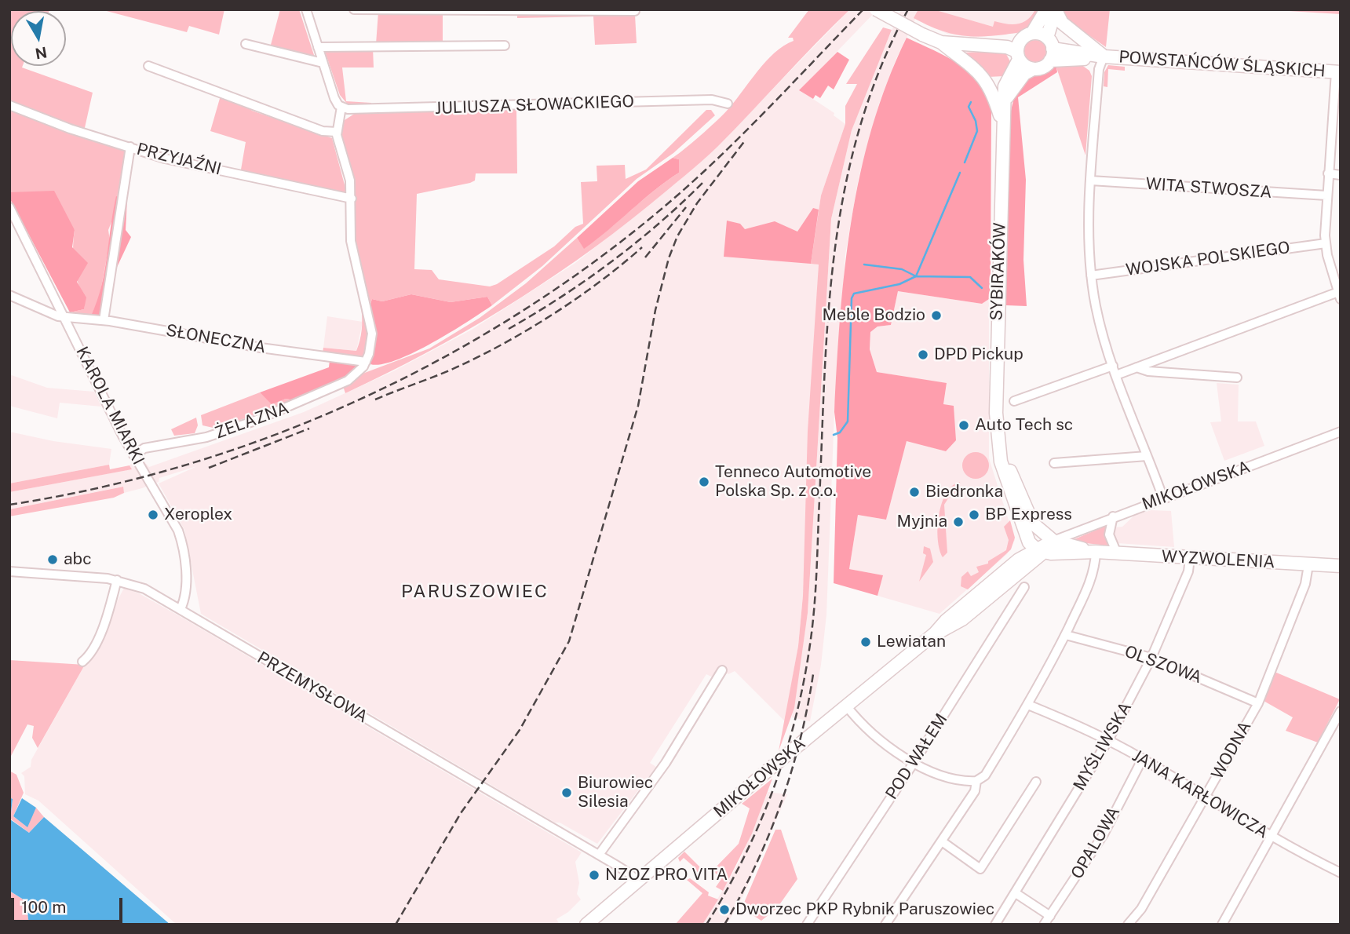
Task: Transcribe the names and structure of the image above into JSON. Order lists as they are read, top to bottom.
{
  "streets": {
    "main road": [
      "POWSTAŃCÓW ŚLĄSKICH",
      "SYBIRAKÓW",
      "MIKOŁOWSKA",
      "WYZWOLENIA"
    ],
    "street": [
      "JULIUSZA SŁOWACKIEGO",
      "PRZYJAŹNI",
      "WITA STWOSZA",
      "WOJSKA POLSKIEGO",
      "SŁONECZNA",
      "KAROLA MIARKI",
      "ŻELAZNA",
      "OLSZOWA",
      "PRZEMYSŁOWA",
      "MYŚLIWSKA",
      "WODNA",
      "POD WAŁEM",
      "JANA KARŁOWICZA",
      "OPALOWA"
    ]
  },
  "crossings": [
    ["POWSTAŃCÓW ŚLĄSKICH", "SYBIRAKÓW"],
    ["SYBIRAKÓW", "MIKOŁOWSKA"],
    ["SYBIRAKÓW", "WYZWOLENIA"],
    ["SŁONECZNA", "KAROLA MIARKI"],
    ["SŁONECZNA", "ŻELAZNA"],
    ["KAROLA MIARKI", "ŻELAZNA"],
    ["KAROLA MIARKI", "PRZEMYSŁOWA"],
    ["MIKOŁOWSKA", "WYZWOLENIA"],
    ["MIKOŁOWSKA", "PRZEMYSŁOWA"],
    ["WYZWOLENIA", "MYŚLIWSKA"],
    ["WYZWOLENIA", "WODNA"],
    ["OLSZOWA", "MYŚLIWSKA"],
    ["OLSZOWA", "WODNA"],
    ["MYŚLIWSKA", "JANA KARŁOWICZA"],
    ["WODNA", "JANA KARŁOWICZA"],
    ["JANA KARŁOWICZA", "OPALOWA"]
  ],
  "districts": ["PARUSZOWIEC"],
  "places": [
    "Meble Bodzio",
    "DPD Pickup",
    "Auto Tech sc",
    "Tenneco Automotive Polska Sp. z o.o.",
    "Biedronka",
    "Xeroplex",
    "BP Express",
    "Myjnia",
    "abc",
    "Lewiatan",
    "Biurowiec Silesia",
    "NZOZ PRO VITA",
    "Dworzec PKP Rybnik Paruszowiec"
  ],
  "scale_bar": "100 m",
  "north": "bottom"
}
